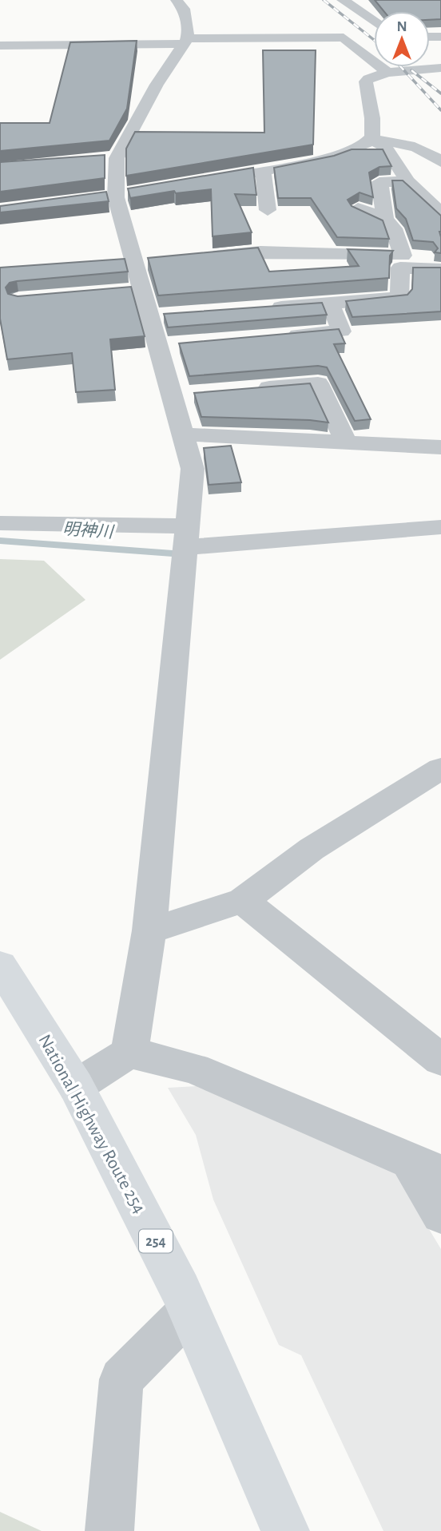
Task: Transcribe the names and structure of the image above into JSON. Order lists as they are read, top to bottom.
{
  "streets": {
    "highway": ["National Highway Route 254", "254"]
  },
  "water": ["明神川"],
  "north": "top"
}
